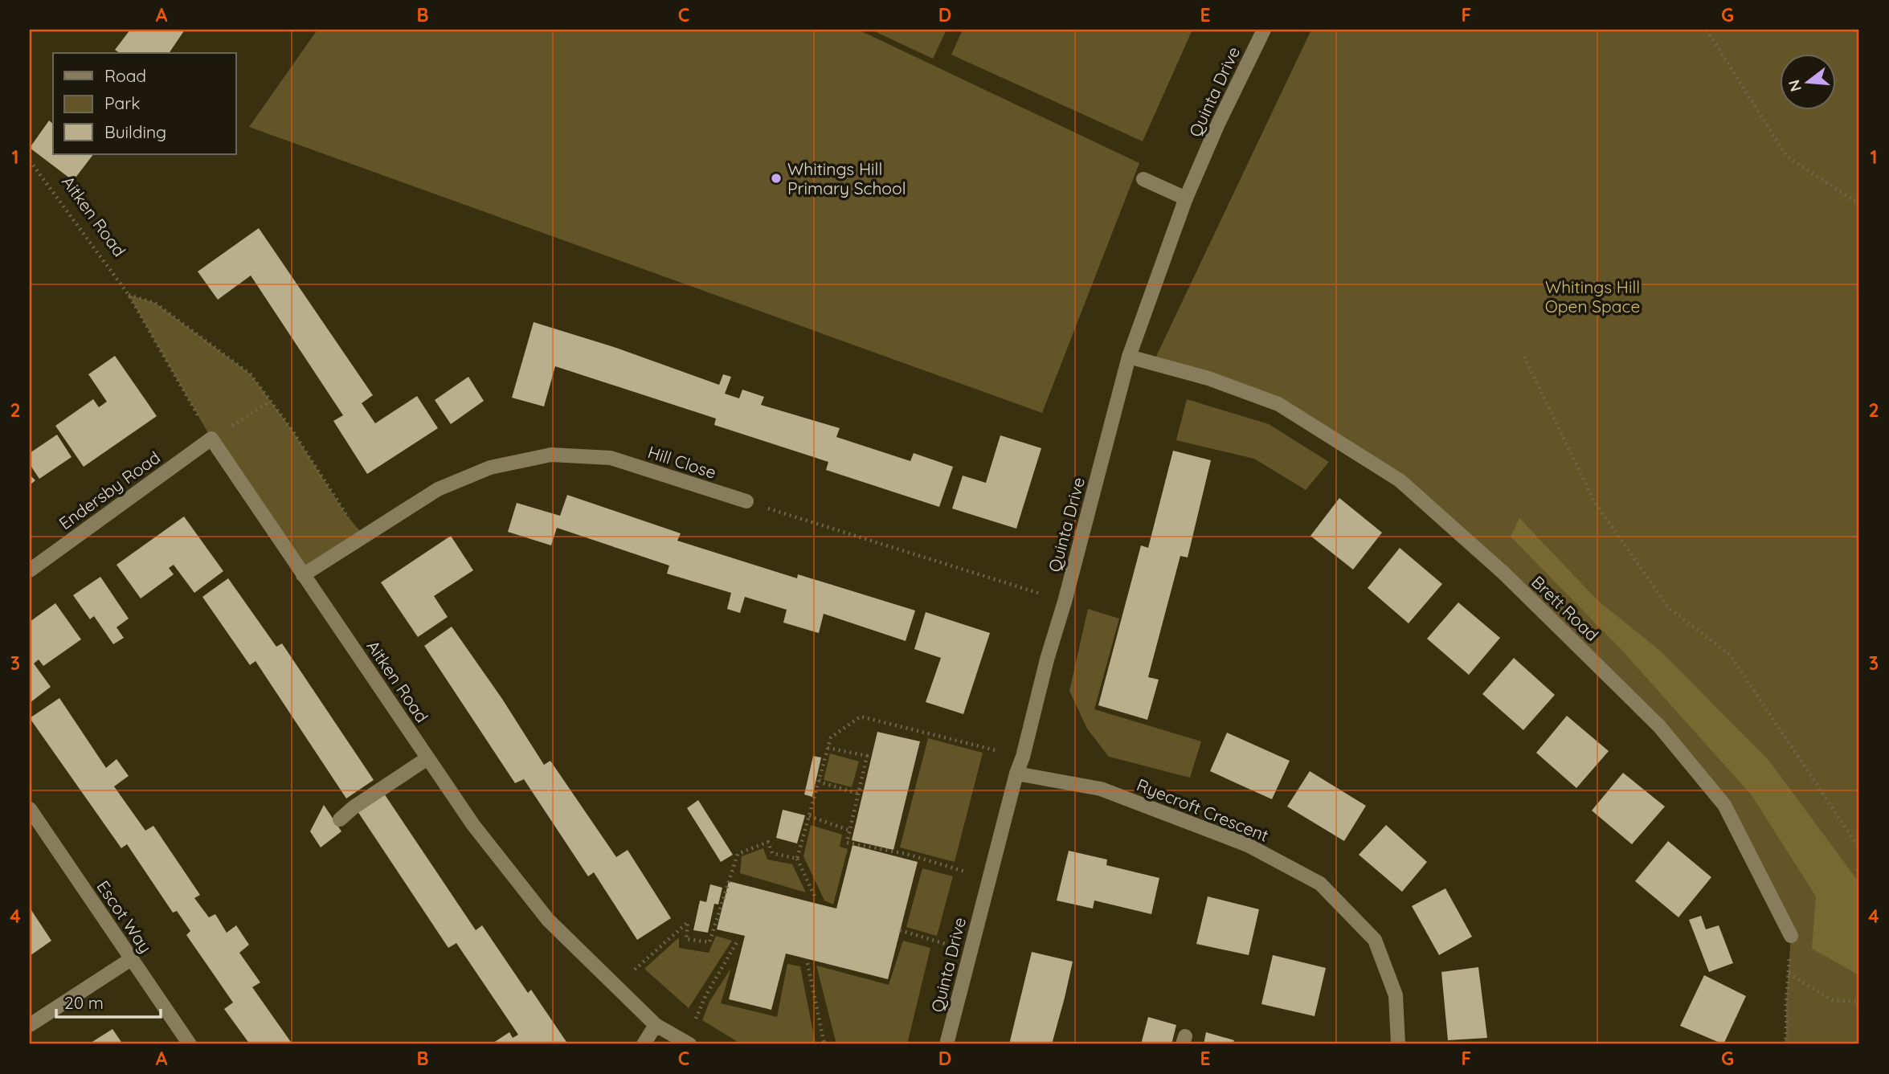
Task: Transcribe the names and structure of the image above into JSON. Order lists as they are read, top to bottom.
{
  "streets": {
    "street": [
      "Quinta Drive",
      "Aitken Road",
      "Hill Close",
      "Endersby Road",
      "Brett Road",
      "Ryecroft Crescent",
      "Escot Way"
    ]
  },
  "crossings": [
    ["Quinta Drive", "Brett Road"],
    ["Quinta Drive", "Ryecroft Crescent"],
    ["Aitken Road", "Hill Close"],
    ["Aitken Road", "Endersby Road"]
  ],
  "parks": ["Whitings Hill Open Space"],
  "places": ["Whitings Hill Primary School"],
  "legend": ["Road", "Park", "Building"],
  "scale_bar": "20 m",
  "north": "left",
  "grid": {
    "columns": [
      "A",
      "B",
      "C",
      "D",
      "E",
      "F",
      "G"
    ],
    "rows": [
      "1",
      "2",
      "3",
      "4"
    ]
  }
}
